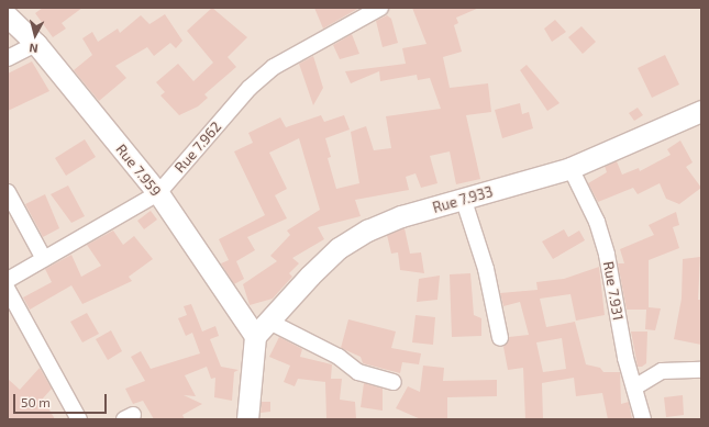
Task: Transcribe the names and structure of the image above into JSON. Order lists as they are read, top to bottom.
{
  "streets": {
    "street": [
      "Rue 7.962",
      "Rue 7.959",
      "Rue 7.933",
      "Rue 7.931"
    ]
  },
  "crossings": [
    ["Rue 7.962", "Rue 7.959"],
    ["Rue 7.959", "Rue 7.933"],
    ["Rue 7.933", "Rue 7.931"]
  ],
  "scale_bar": "50 m",
  "north": "bottom"
}
